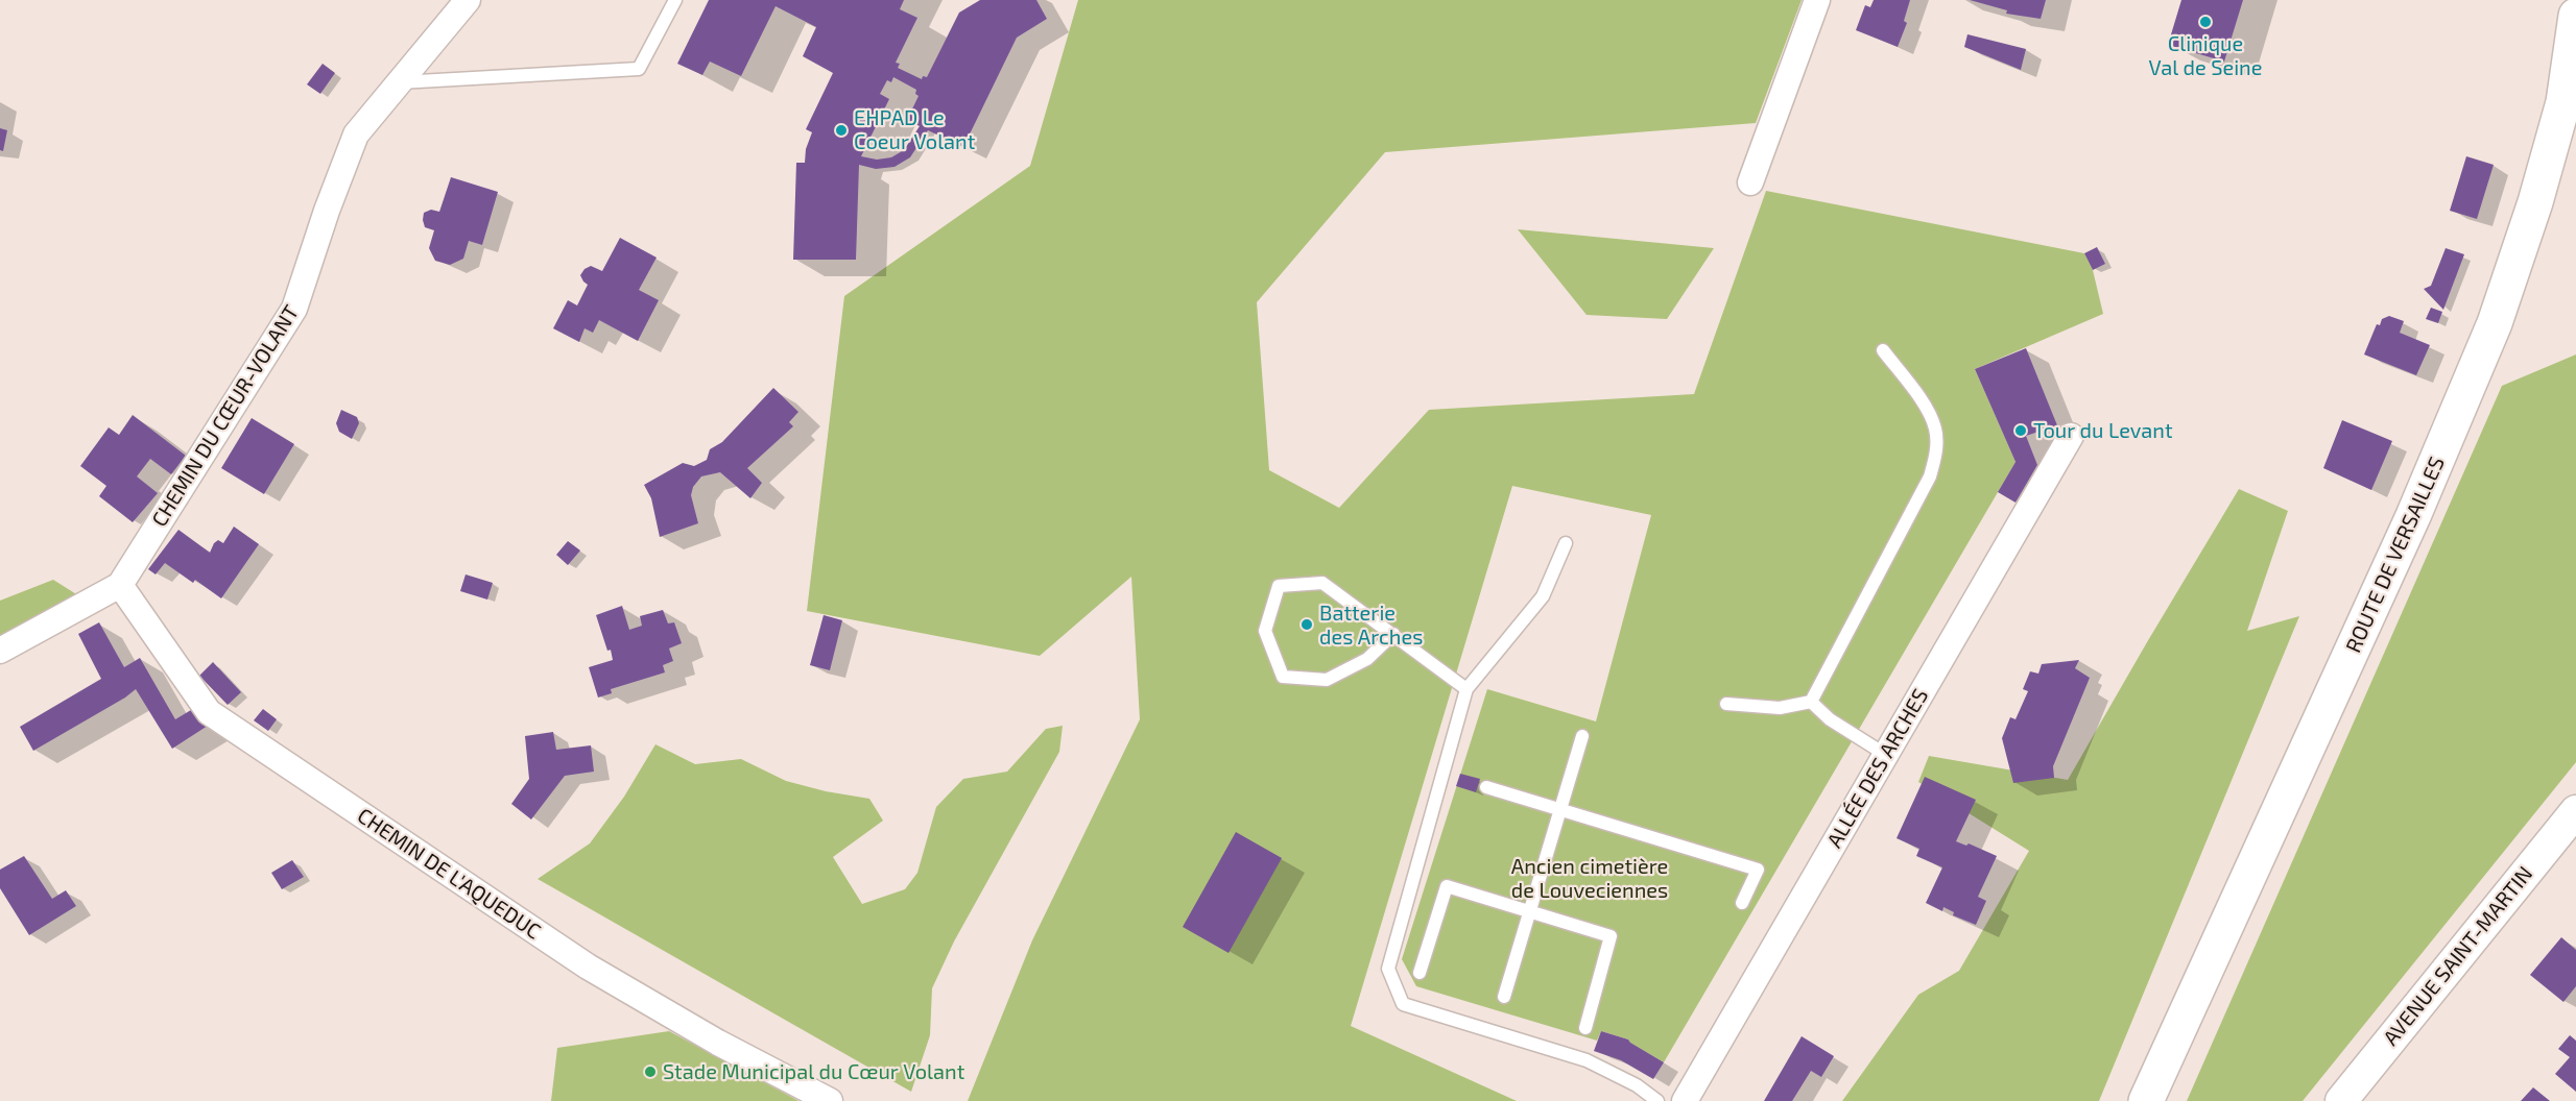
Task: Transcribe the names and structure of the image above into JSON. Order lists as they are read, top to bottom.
{
  "streets": {
    "main road": ["ROUTE DE VERSAILLES"],
    "street": [
      "CHEMIN DU CŒUR-VOLANT",
      "ALLÉE DES ARCHES",
      "CHEMIN DE L'AQUEDUC",
      "AVENUE SAINT-MARTIN"
    ]
  },
  "crossings": [
    ["CHEMIN DU CŒUR-VOLANT", "CHEMIN DE L'AQUEDUC"]
  ],
  "parks": ["Ancien cimetière de Louveciennes"],
  "places": [
    "Clinique Val de Seine",
    "EHPAD Le Coeur Volant",
    "Tour du Levant",
    "Batterie des Arches",
    "Stade Municipal du Cœur Volant"
  ]
}
